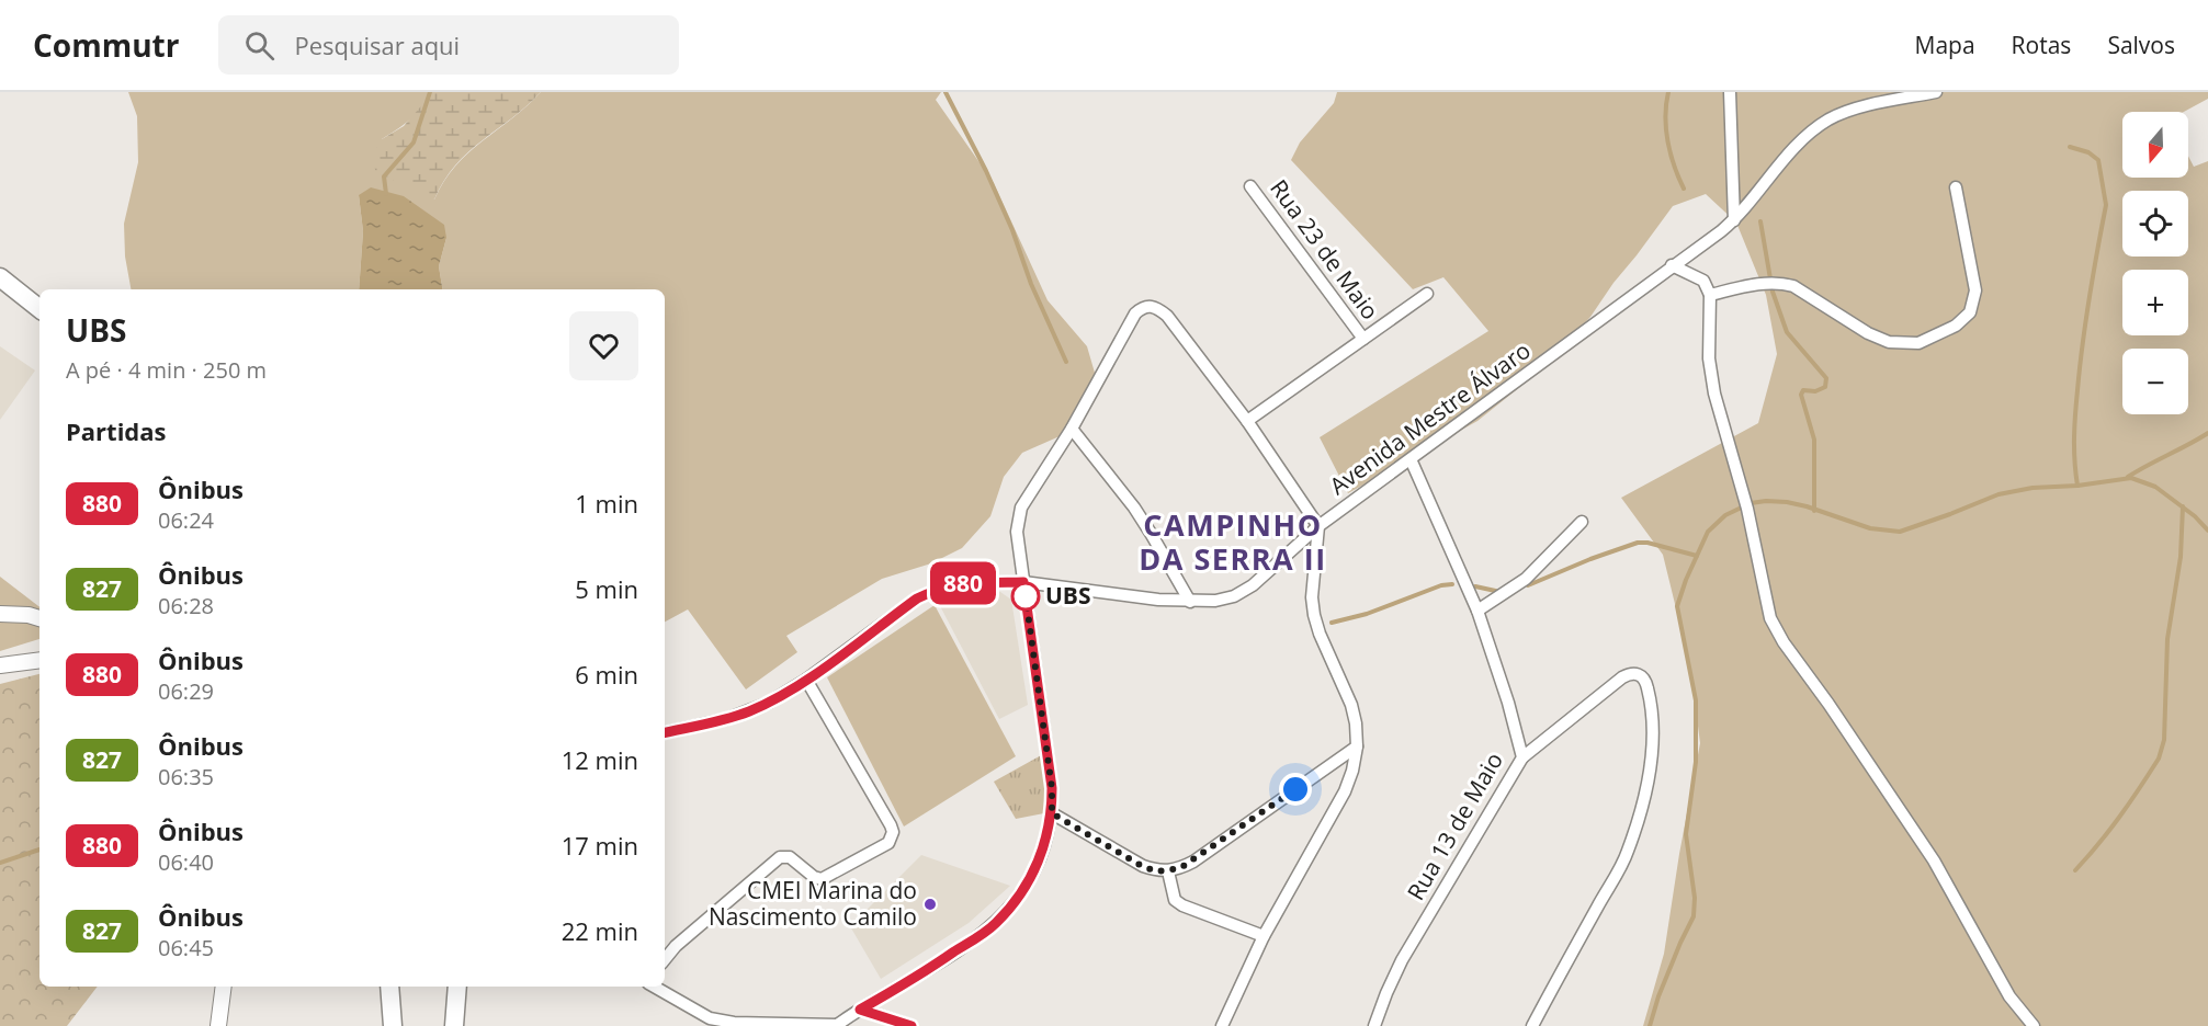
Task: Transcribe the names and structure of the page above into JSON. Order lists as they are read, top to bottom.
{
  "streets": {
    "street": ["Rua 23 de Maio", "Avenida Mestre Álvaro", "Rua 13 de Maio"]
  },
  "crossings": [
    ["Avenida Mestre Álvaro", "Rua 13 de Maio"]
  ],
  "districts": ["CAMPINHO DA SERRA II"],
  "places": ["UBS", "CMEI Marina do Nascimento Camilo"],
  "lines": ["bus line 880"],
  "north": "bottom",
  "page": {
    "header": "Commutr",
    "search": "Pesquisar aqui",
    "nav": ["Mapa", "Rotas", "Salvos"],
    "on_map": "880",
    "map_buttons": ["+", "−"],
    "heading": [
      ["UBS", "A pé · 4 min · 250 m"],
      "Partidas"
    ],
    "list": [
      {
        "mark": "880",
        "name": "Ônibus",
        "note": "06:24",
        "value": "1 min"
      },
      {
        "mark": "827",
        "name": "Ônibus",
        "note": "06:28",
        "value": "5 min"
      },
      {
        "mark": "880",
        "name": "Ônibus",
        "note": "06:29",
        "value": "6 min"
      },
      {
        "mark": "827",
        "name": "Ônibus",
        "note": "06:35",
        "value": "12 min"
      },
      {
        "mark": "880",
        "name": "Ônibus",
        "note": "06:40",
        "value": "17 min"
      },
      {
        "mark": "827",
        "name": "Ônibus",
        "note": "06:45",
        "value": "22 min"
      }
    ]
  }
}
